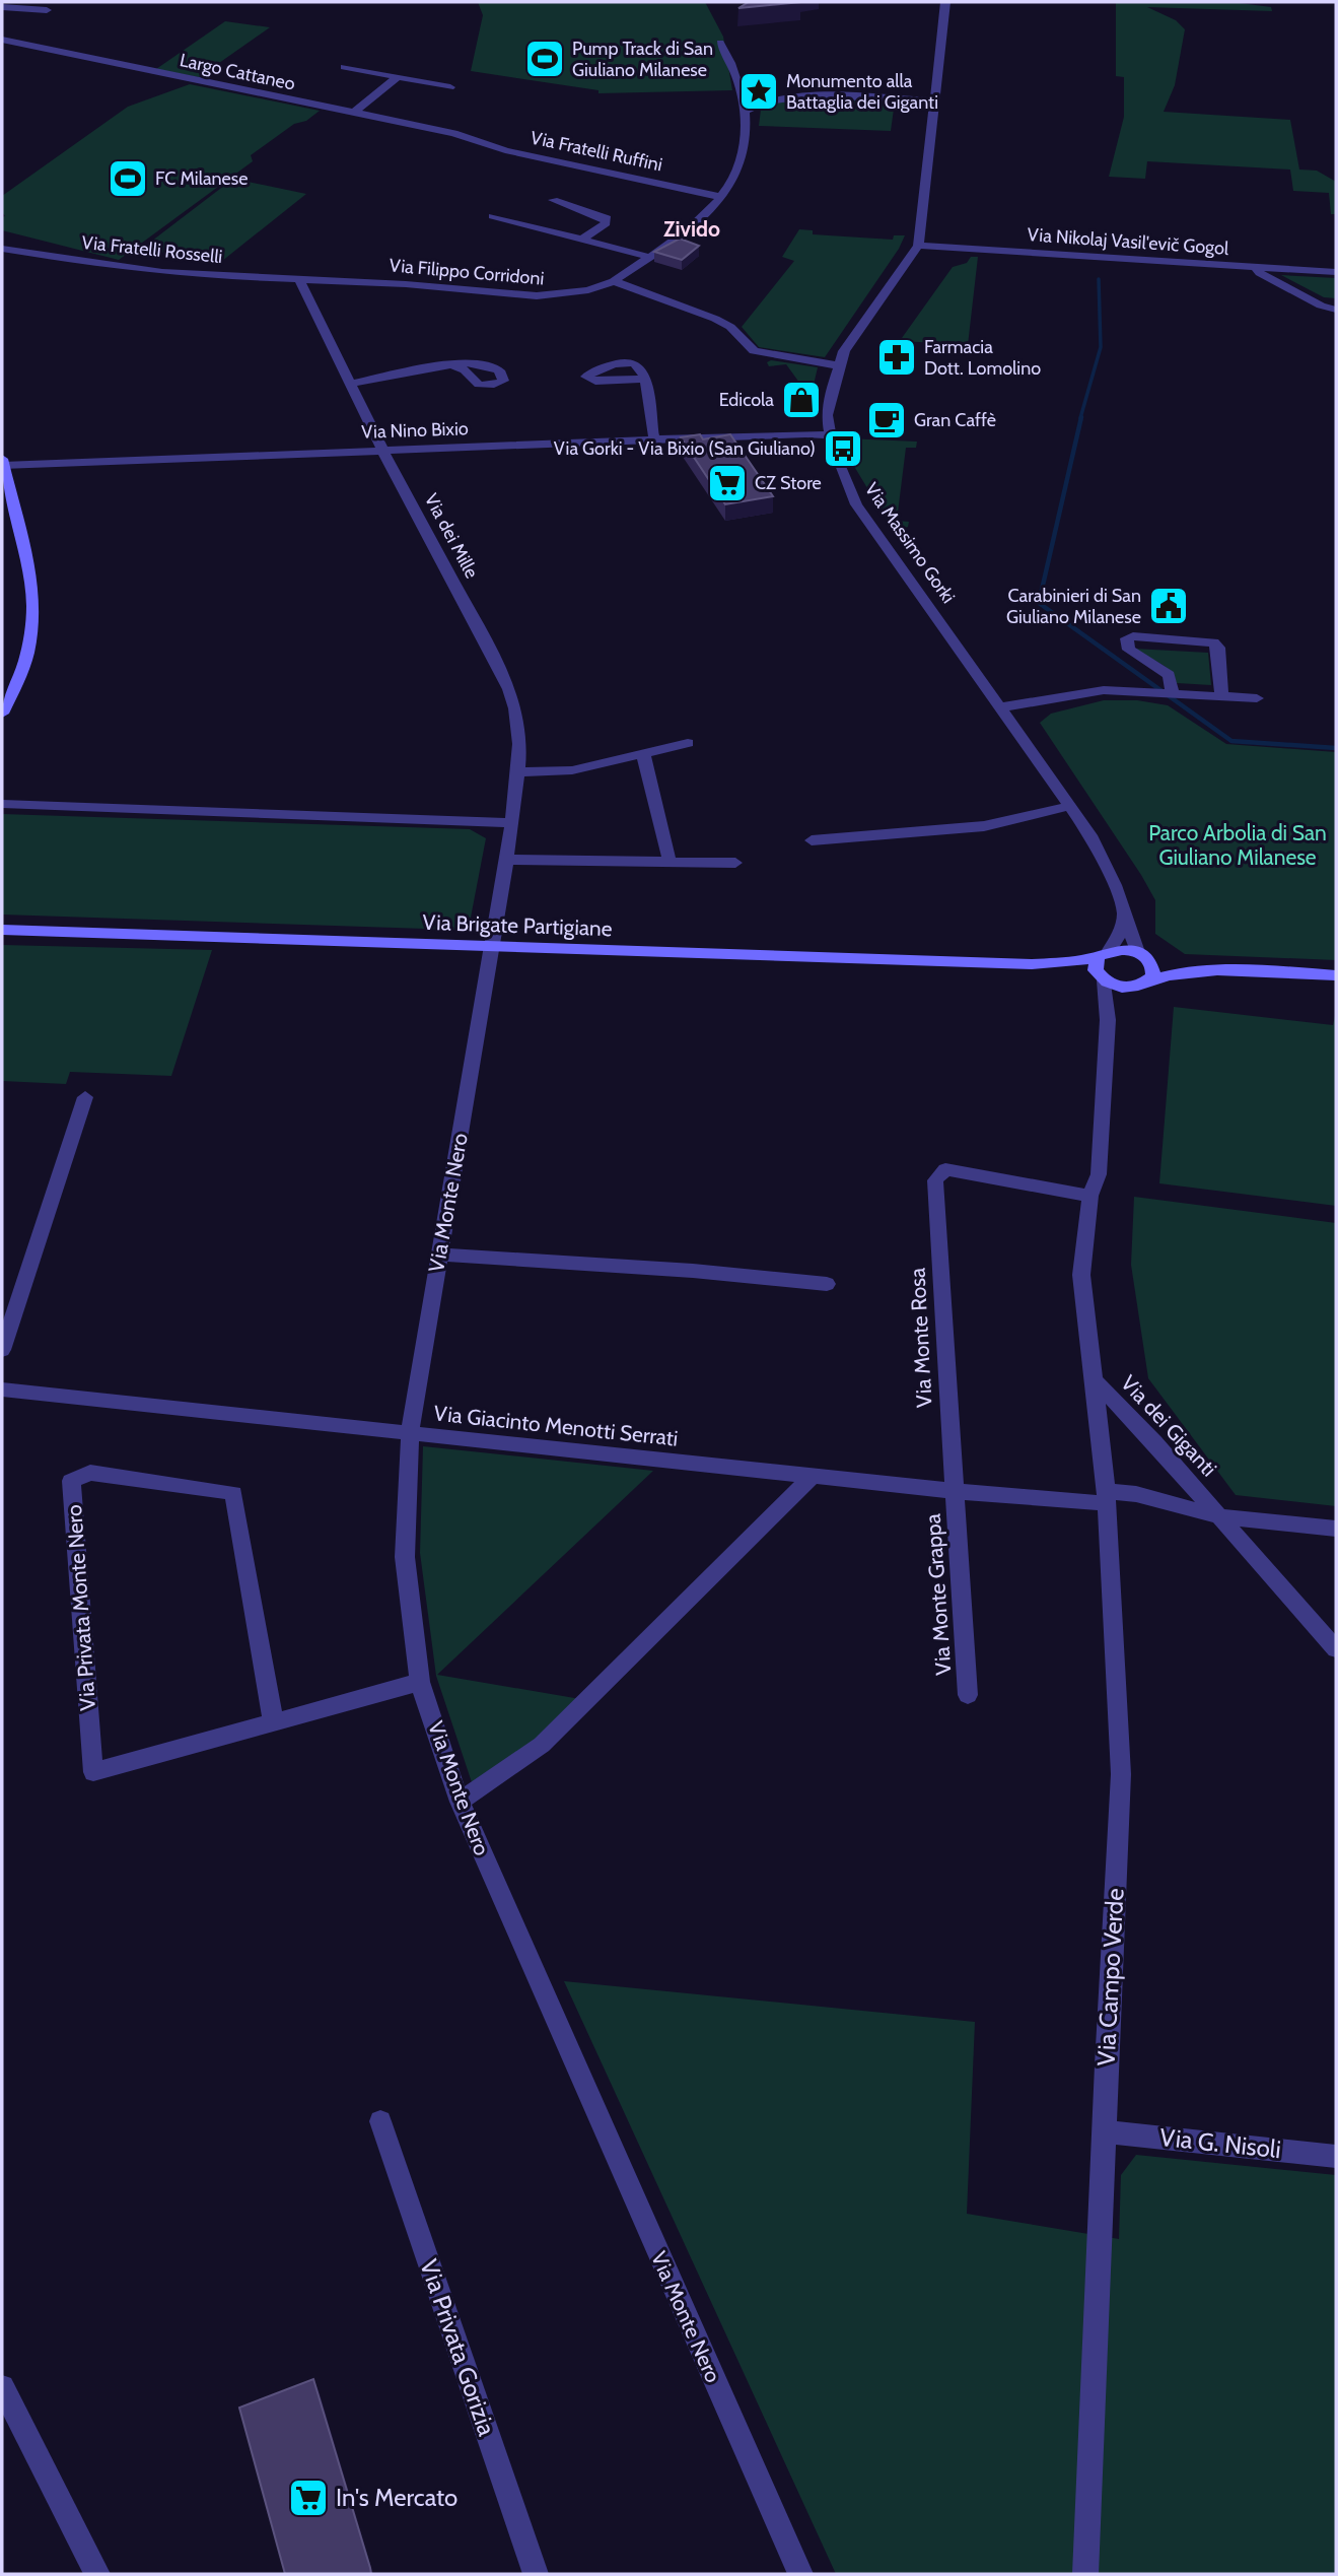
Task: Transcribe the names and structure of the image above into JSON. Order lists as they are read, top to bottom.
{
  "streets": {
    "street": [
      "Largo Cattaneo",
      "Via Fratelli Ruffini",
      "Via Nikolaj Vasil'evič Gogol",
      "Via Fratelli Rosselli",
      "Via Filippo Corridoni",
      "Via Nino Bixio",
      "Via dei Mille",
      "Via Massimo Gorki",
      "Via Brigate Partigiane",
      "Via Monte Nero",
      "Via Monte Rosa",
      "Via Giacinto Menotti Serrati",
      "Via dei Giganti",
      "Via Monte Grappa",
      "Via Privata Monte Nero",
      "Via Campo Verde",
      "Via G. Nisoli",
      "Via Privata Gorizia"
    ]
  },
  "crossings": [
    ["Largo Cattaneo", "Via Fratelli Ruffini"],
    ["Via Fratelli Ruffini", "Via Filippo Corridoni"],
    ["Via Nikolaj Vasil'evič Gogol", "Via Massimo Gorki"],
    ["Via Fratelli Rosselli", "Via Filippo Corridoni"],
    ["Via Fratelli Rosselli", "Via dei Mille"],
    ["Via Filippo Corridoni", "Via dei Mille"],
    ["Via Nino Bixio", "Via dei Mille"],
    ["Via Nino Bixio", "Via Massimo Gorki"],
    ["Via dei Mille", "Via Brigate Partigiane"],
    ["Via dei Mille", "Via Monte Nero"],
    ["Via Massimo Gorki", "Via Brigate Partigiane"],
    ["Via Brigate Partigiane", "Via Monte Nero"],
    ["Via Brigate Partigiane", "Via dei Giganti"],
    ["Via Monte Nero", "Via Giacinto Menotti Serrati"],
    ["Via Monte Nero", "Via Privata Monte Nero"],
    ["Via Monte Rosa", "Via Giacinto Menotti Serrati"],
    ["Via Monte Rosa", "Via dei Giganti"],
    ["Via Monte Rosa", "Via Monte Grappa"],
    ["Via Giacinto Menotti Serrati", "Via dei Giganti"],
    ["Via Giacinto Menotti Serrati", "Via Monte Grappa"],
    ["Via Giacinto Menotti Serrati", "Via Campo Verde"],
    ["Via dei Giganti", "Via Campo Verde"],
    ["Via Campo Verde", "Via G. Nisoli"]
  ],
  "districts": ["Zivido"],
  "parks": ["Parco Arbolia di San Giuliano Milanese"],
  "places": {
    "sports": ["Pump Track di San Giuliano Milanese", "FC Milanese"],
    "place": ["Monumento alla Battaglia dei Giganti"],
    "pharmacy": ["Farmacia Dott. Lomolino"],
    "shop": ["Edicola"],
    "cafe": ["Gran Caffè"],
    "bus stop": ["Via Gorki - Via Bixio (San Giuliano)"],
    "supermarket": ["CZ Store", "In's Mercato"],
    "public building": ["Carabinieri di San Giuliano Milanese"]
  }
}
